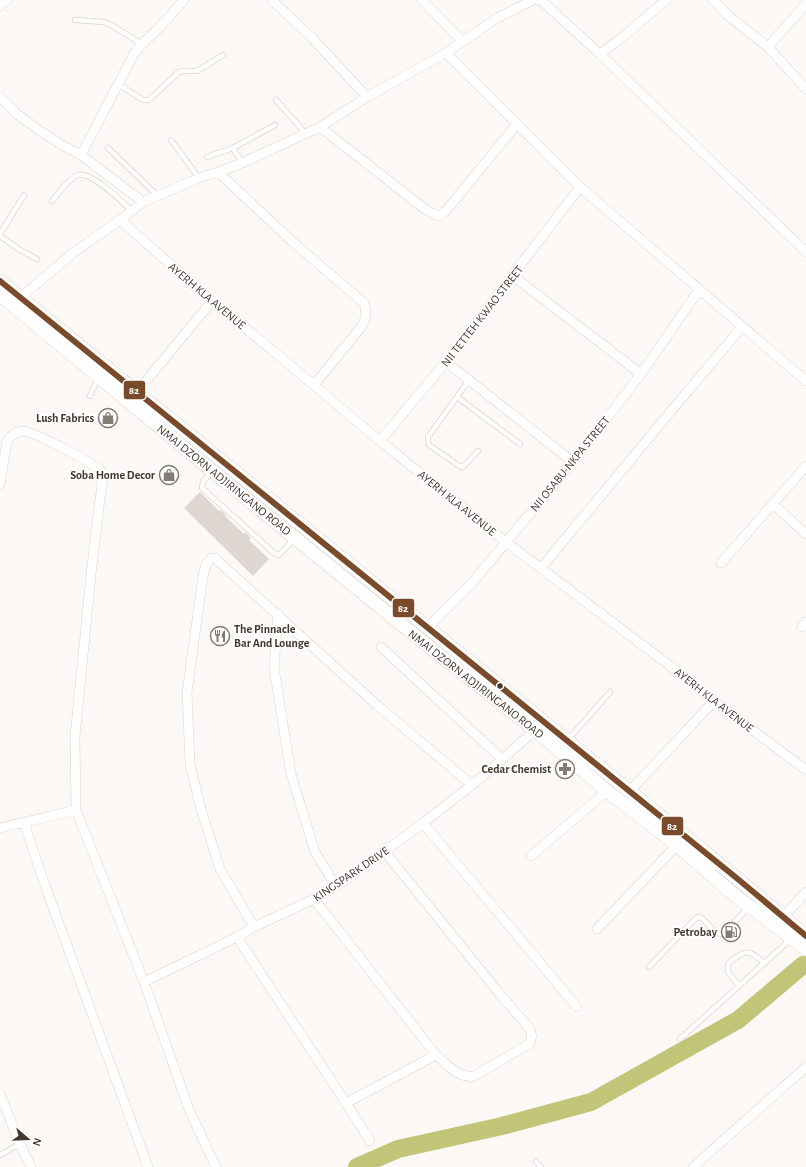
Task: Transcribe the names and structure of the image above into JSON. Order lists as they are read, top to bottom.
{
  "streets": {
    "main road": ["NMAI DZORN ADJIRINGANO ROAD"],
    "street": [
      "AYERH KLA AVENUE",
      "NII TETTEH KWAO STREET",
      "NII OSABU-NKPA STREET",
      "KINGSPARK DRIVE"
    ]
  },
  "crossings": [
    ["AYERH KLA AVENUE", "NII TETTEH KWAO STREET"],
    ["AYERH KLA AVENUE", "NII OSABU-NKPA STREET"],
    ["NII OSABU-NKPA STREET", "NMAI DZORN ADJIRINGANO ROAD"],
    ["NMAI DZORN ADJIRINGANO ROAD", "KINGSPARK DRIVE"]
  ],
  "places": {
    "shop": ["Lush Fabrics", "Soba Home Decor"],
    "restaurant": ["The Pinnacle Bar And Lounge"],
    "pharmacy": ["Cedar Chemist"],
    "fuel station": ["Petrobay"]
  },
  "lines": ["transit line 82"],
  "north": "right"
}
